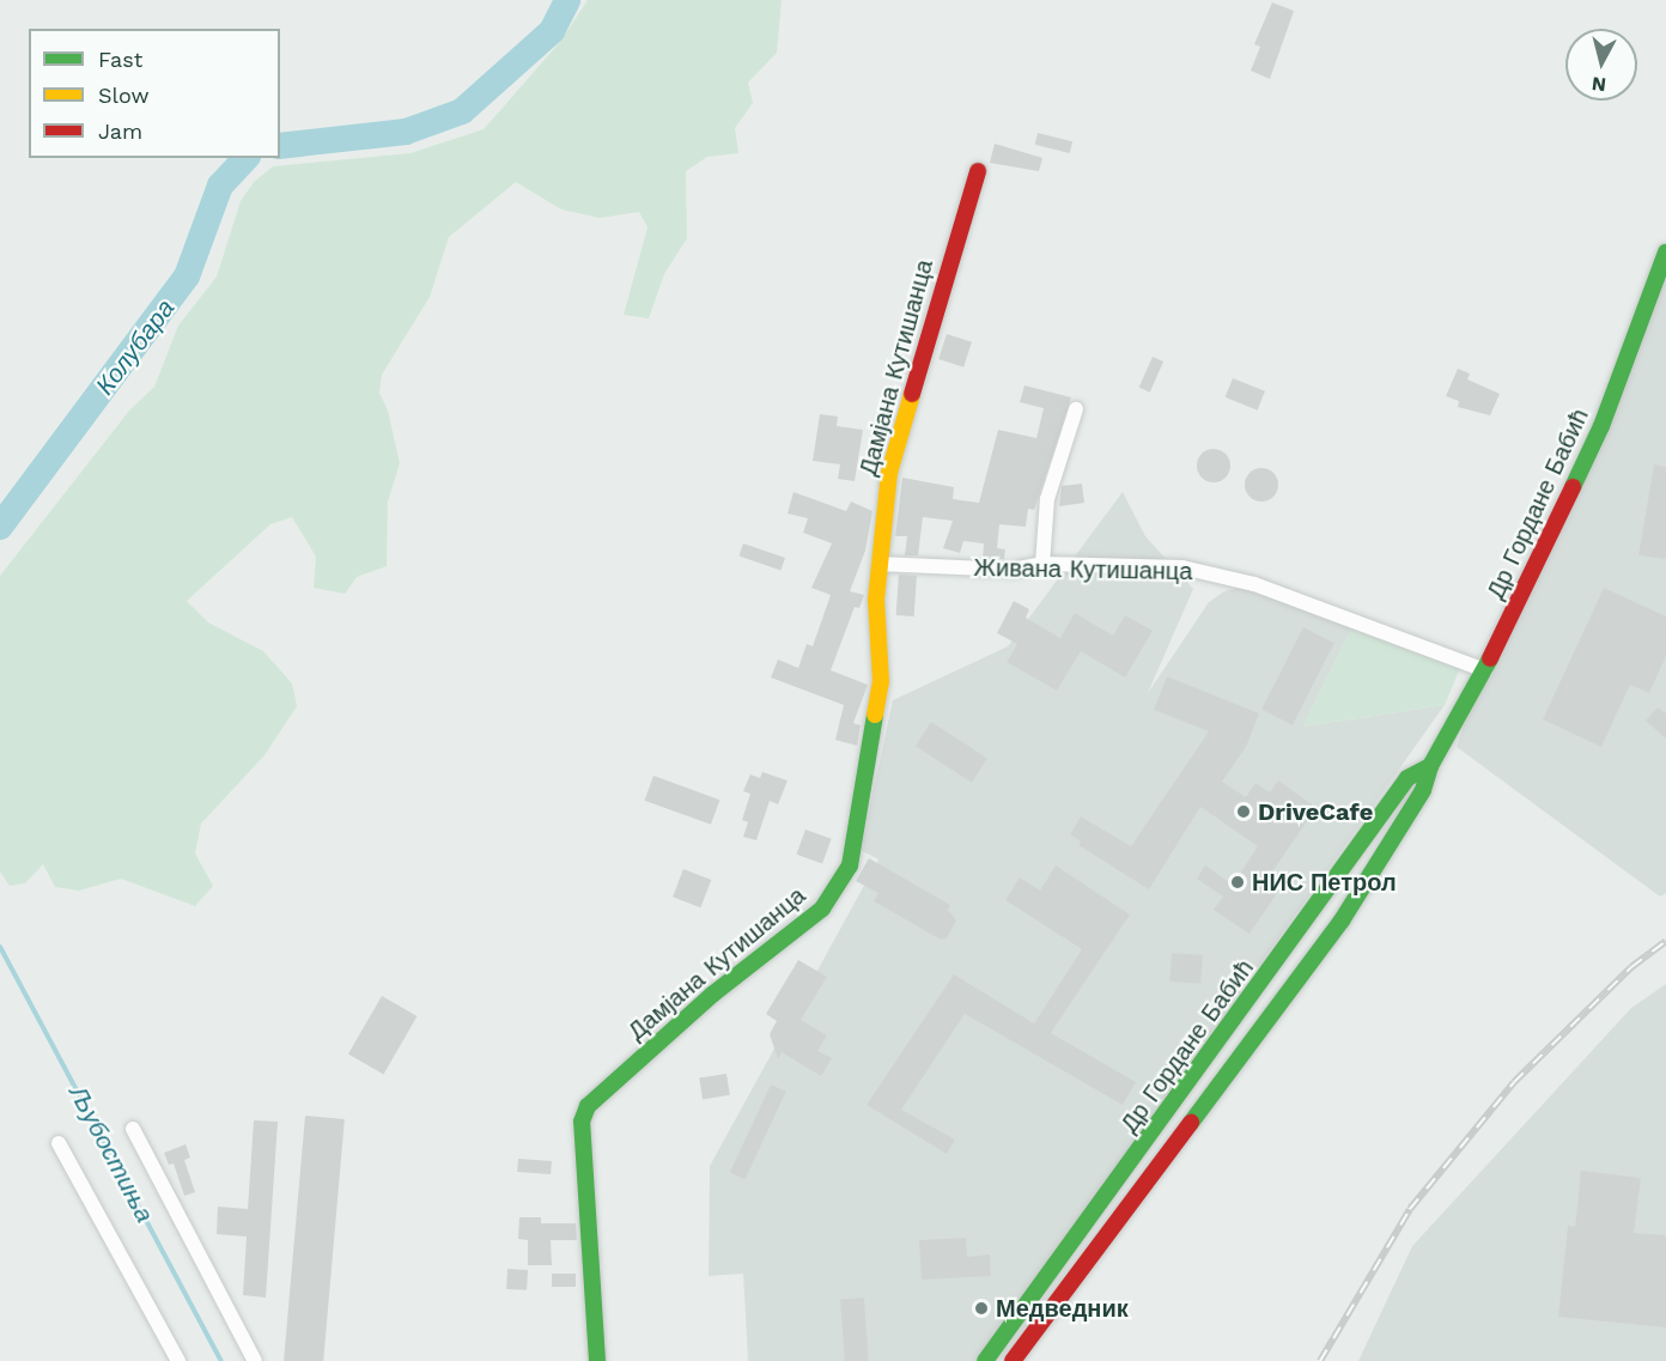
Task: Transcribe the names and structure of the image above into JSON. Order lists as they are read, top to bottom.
{
  "streets": {
    "main road": ["Дамјана Кутишанца", "Др Гордане Бабић"],
    "street": ["Живана Кутишанца"]
  },
  "crossings": [
    ["Дамјана Кутишанца", "Живана Кутишанца"],
    ["Др Гордане Бабић", "Живана Кутишанца"]
  ],
  "water": ["Колубара", "Љубостиња"],
  "places": ["DriveCafe", "НИС Петрол", "Медведник"],
  "legend": ["Fast", "Slow", "Jam"],
  "north": "bottom"
}
